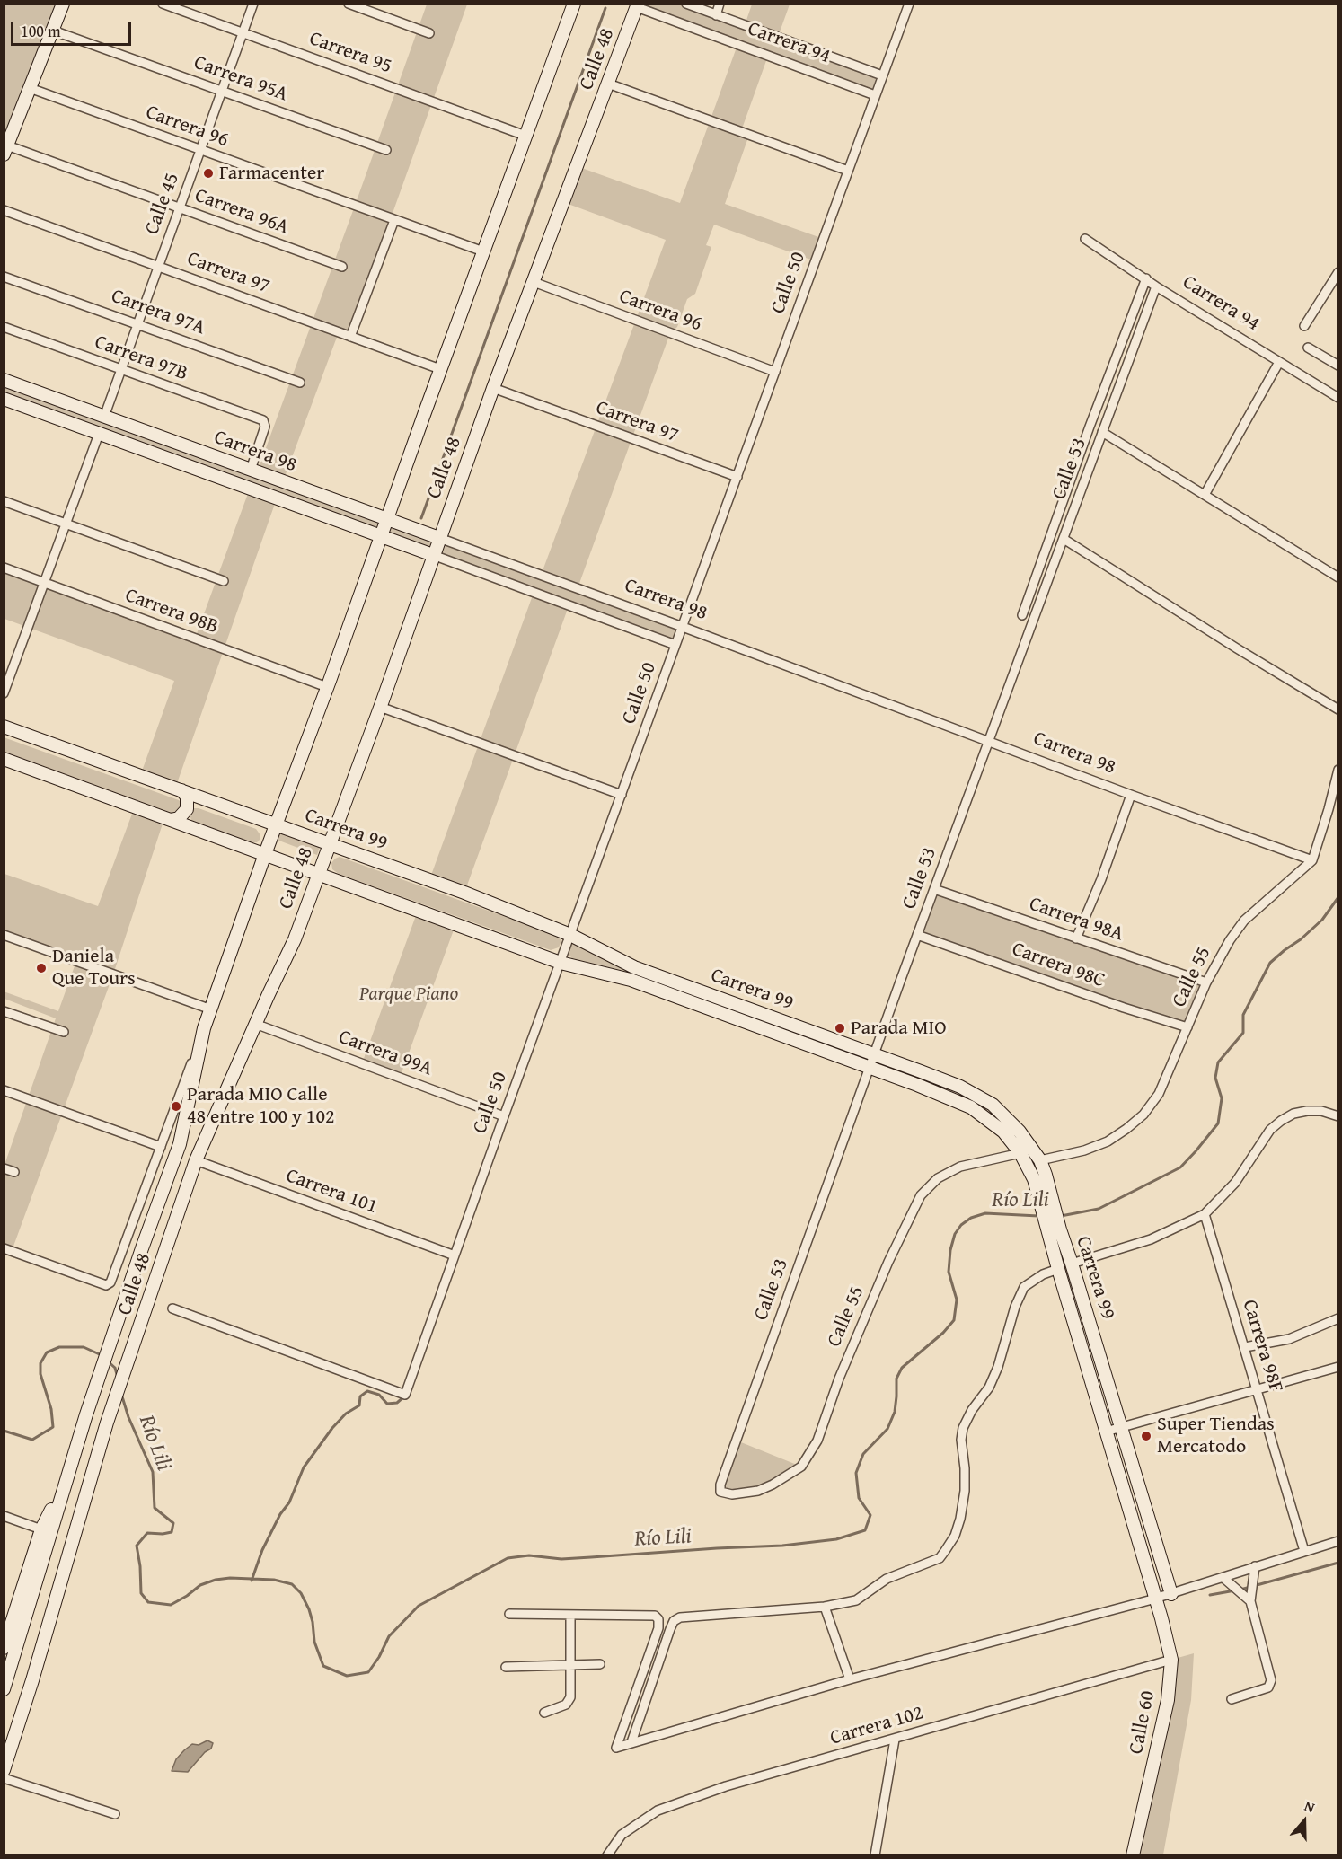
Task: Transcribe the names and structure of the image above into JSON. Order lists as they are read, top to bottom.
{
  "streets": {
    "main road": [
      "Calle 48",
      "Carrera 98",
      "Carrera 99",
      "Calle 60"
    ],
    "street": [
      "Carrera 94",
      "Carrera 95",
      "Carrera 95A",
      "Carrera 96",
      "Calle 45",
      "Carrera 96A",
      "Carrera 97",
      "Calle 50",
      "Carrera 97A",
      "Carrera 97B",
      "Calle 53",
      "Carrera 98B",
      "Carrera 98A",
      "Carrera 98C",
      "Calle 55",
      "Carrera 99A",
      "Carrera 101",
      "Carrera 98F",
      "Carrera 102"
    ]
  },
  "crossings": [
    ["Carrera 94", "Calle 48"],
    ["Carrera 94", "Calle 50"],
    ["Carrera 94", "Calle 53"],
    ["Carrera 95", "Calle 48"],
    ["Carrera 95", "Calle 45"],
    ["Calle 48", "Carrera 96"],
    ["Calle 48", "Carrera 97"],
    ["Calle 48", "Carrera 98"],
    ["Calle 48", "Carrera 98B"],
    ["Calle 48", "Carrera 99"],
    ["Calle 48", "Carrera 99A"],
    ["Calle 48", "Carrera 101"],
    ["Carrera 95A", "Calle 45"],
    ["Carrera 96", "Calle 45"],
    ["Carrera 96", "Calle 50"],
    ["Calle 45", "Carrera 96A"],
    ["Calle 45", "Carrera 97"],
    ["Calle 45", "Carrera 97A"],
    ["Calle 45", "Carrera 97B"],
    ["Calle 45", "Carrera 98"],
    ["Carrera 97", "Calle 50"],
    ["Calle 50", "Carrera 98"],
    ["Calle 50", "Carrera 99"],
    ["Calle 50", "Carrera 99A"],
    ["Calle 50", "Carrera 101"],
    ["Carrera 97B", "Carrera 98"],
    ["Carrera 98", "Calle 53"],
    ["Carrera 98", "Calle 55"],
    ["Calle 53", "Carrera 99"],
    ["Calle 53", "Carrera 98A"],
    ["Calle 53", "Carrera 98C"],
    ["Calle 53", "Calle 55"],
    ["Carrera 99", "Calle 55"],
    ["Carrera 99", "Calle 60"],
    ["Carrera 98A", "Calle 55"],
    ["Carrera 98C", "Calle 55"],
    ["Calle 60", "Carrera 102"]
  ],
  "water": ["Río Lili"],
  "parks": ["Parque Piano"],
  "places": [
    "Farmacenter",
    "Daniela Que Tours",
    "Parada MIO",
    "Parada MIO Calle 48 entre 100 y 102",
    "Super Tiendas Mercatodo"
  ],
  "scale_bar": "100 m",
  "north": "top"
}
